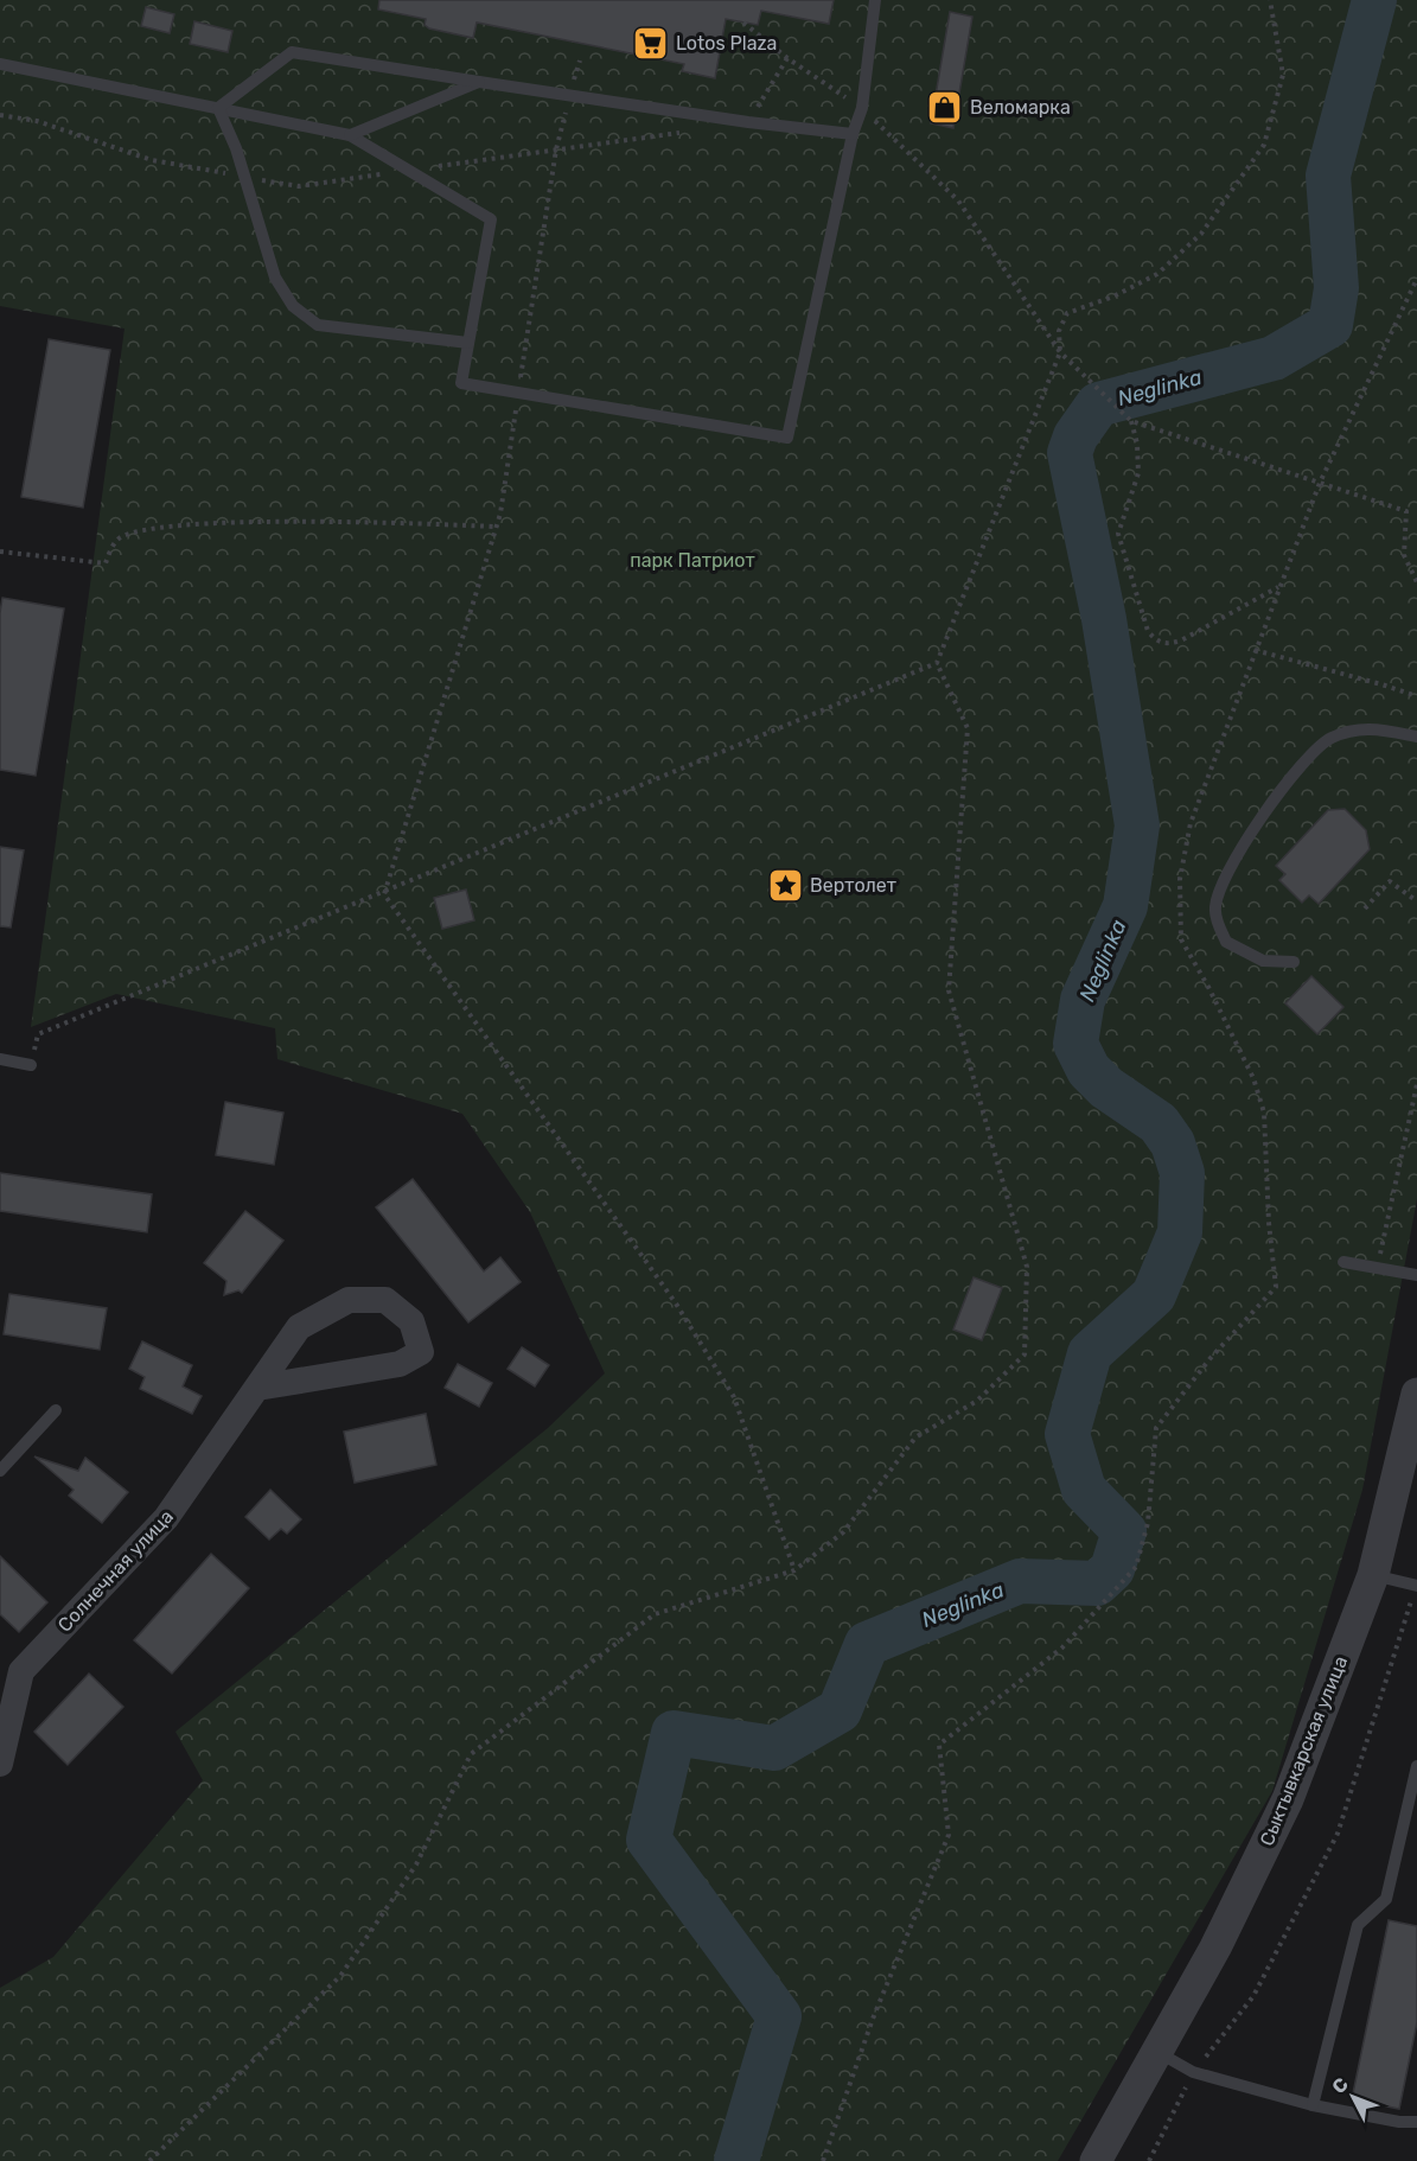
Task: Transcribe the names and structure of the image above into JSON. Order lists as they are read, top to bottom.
{
  "streets": {
    "street": ["Солнечная улица", "Сыктывкарская улица"]
  },
  "water": ["Neglinka"],
  "parks": ["парк Патриот"],
  "places": {
    "supermarket": ["Lotos Plaza"],
    "shop": ["Веломарка"],
    "place": ["Вертолет"]
  },
  "north": "top left"
}
